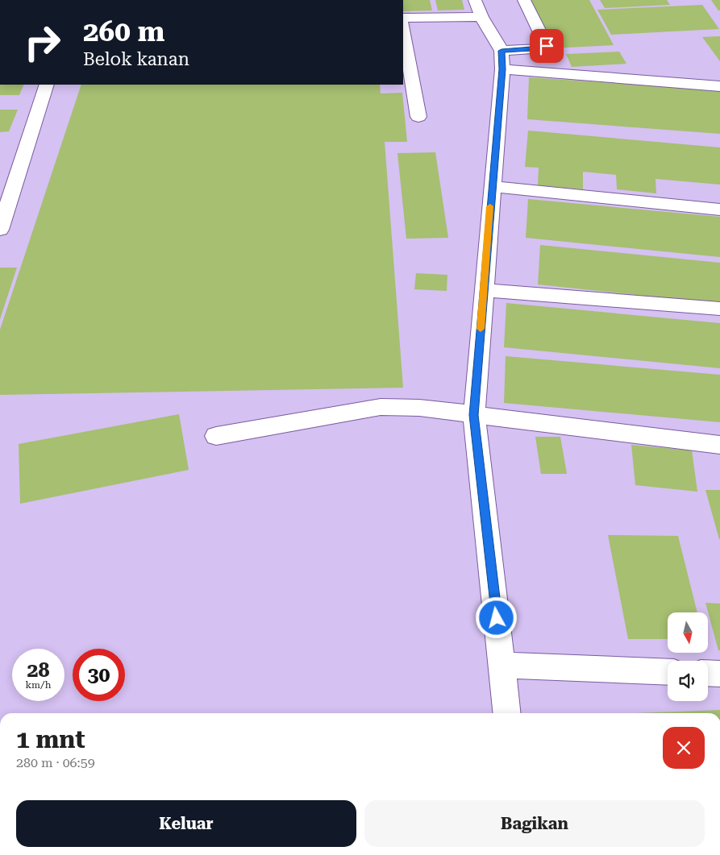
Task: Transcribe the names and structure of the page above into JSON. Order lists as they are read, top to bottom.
{
  "north": "bottom",
  "page": {
    "turn": ["260 m", "Belok kanan"],
    "speed": "28 km/h",
    "limit": "30",
    "heading": ["1 mnt", "280 m · 06:59"],
    "buttons": ["Keluar", "Bagikan"]
  }
}
